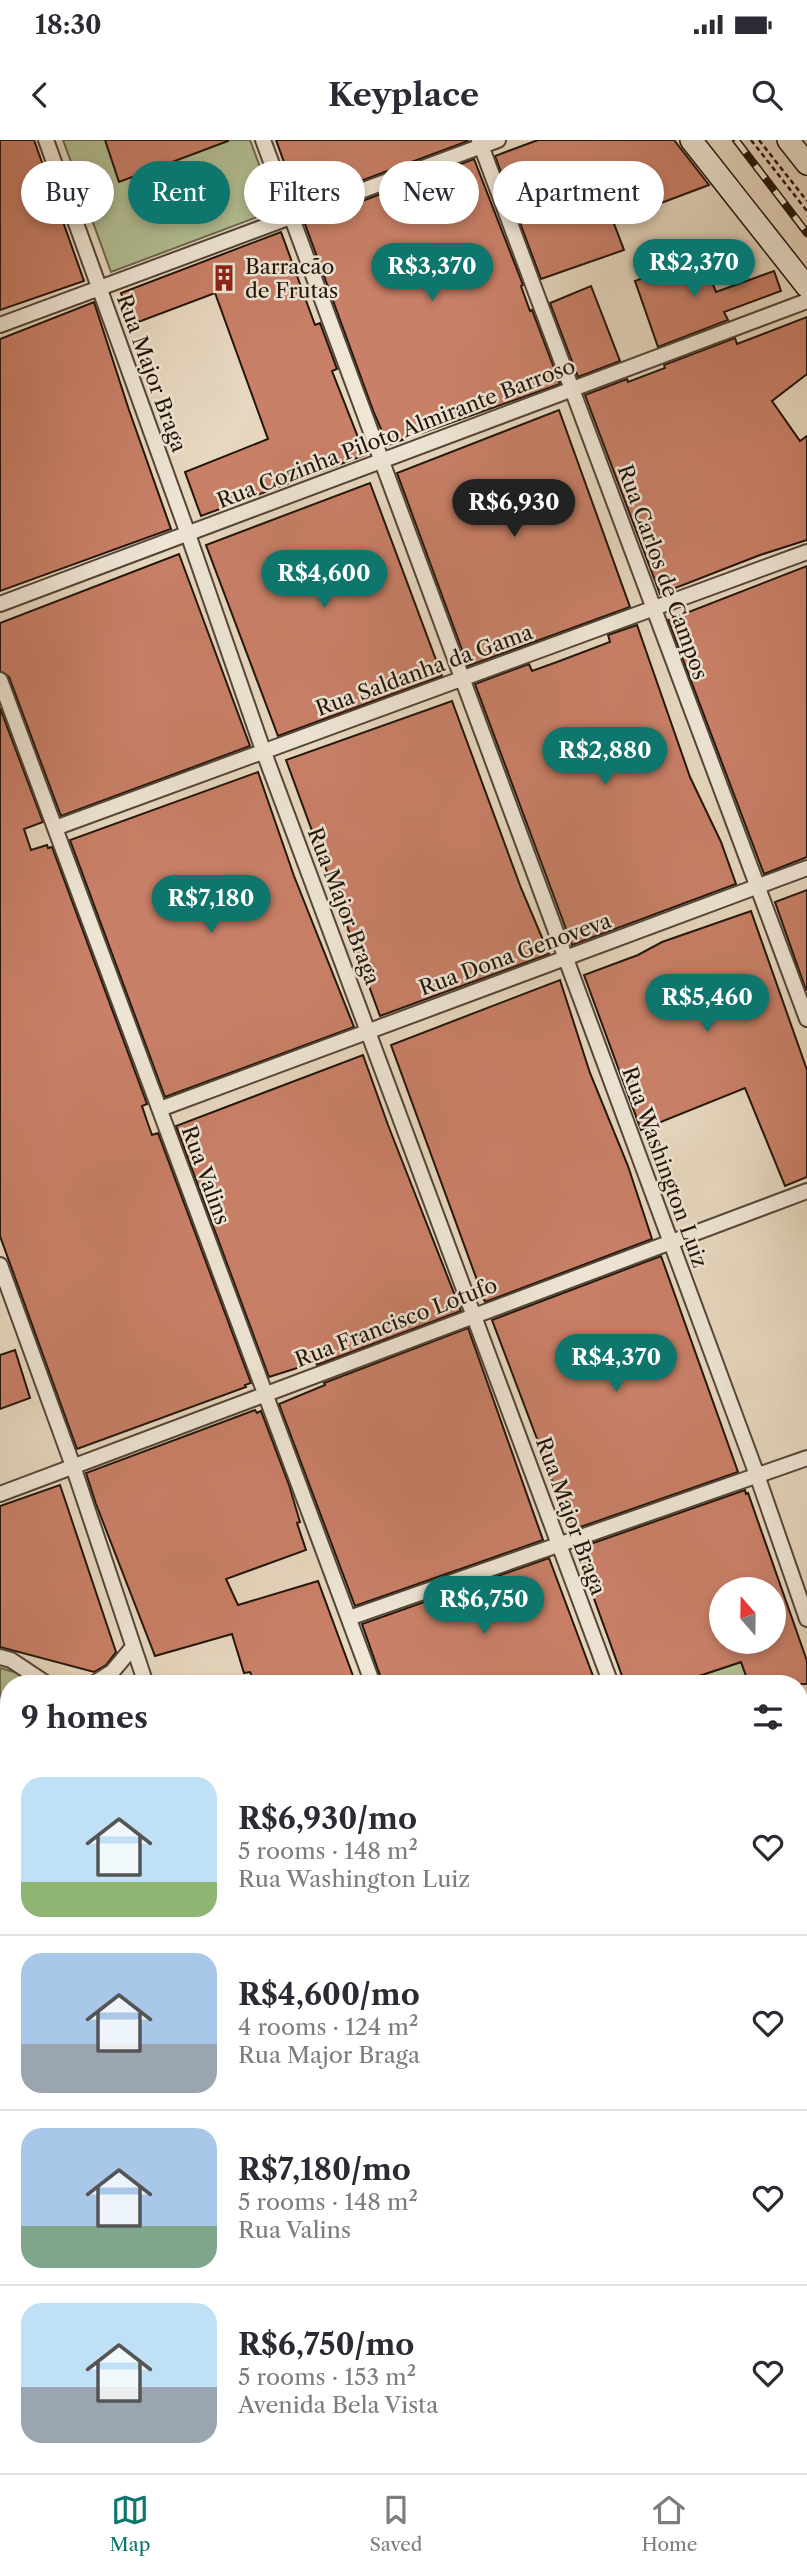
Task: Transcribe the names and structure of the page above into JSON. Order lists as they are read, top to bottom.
{
  "streets": {
    "street": [
      "Rua Major Braga",
      "Rua Cozinha Piloto Almirante Barroso",
      "Rua Carlos de Campos",
      "Rua Saldanha da Gama",
      "Rua Dona Genoveva",
      "Rua Washington Luiz",
      "Rua Valins",
      "Rua Francisco Lotufo"
    ]
  },
  "crossings": [
    ["Rua Major Braga", "Rua Cozinha Piloto Almirante Barroso"],
    ["Rua Major Braga", "Rua Saldanha da Gama"],
    ["Rua Major Braga", "Rua Dona Genoveva"],
    ["Rua Major Braga", "Rua Francisco Lotufo"],
    ["Rua Cozinha Piloto Almirante Barroso", "Rua Carlos de Campos"],
    ["Rua Cozinha Piloto Almirante Barroso", "Rua Washington Luiz"],
    ["Rua Carlos de Campos", "Rua Saldanha da Gama"],
    ["Rua Carlos de Campos", "Rua Dona Genoveva"],
    ["Rua Saldanha da Gama", "Rua Washington Luiz"],
    ["Rua Saldanha da Gama", "Rua Valins"],
    ["Rua Dona Genoveva", "Rua Washington Luiz"],
    ["Rua Dona Genoveva", "Rua Valins"],
    ["Rua Washington Luiz", "Rua Francisco Lotufo"],
    ["Rua Valins", "Rua Francisco Lotufo"]
  ],
  "places": {
    "building": ["Barracão de Frutas"]
  },
  "north": "top",
  "page": {
    "status": "18:30",
    "header": "Keyplace",
    "chip": [
      "Buy",
      "Rent",
      "Filters",
      "New",
      "Apartment"
    ],
    "price": [
      "R$2,370",
      "R$3,370",
      "R$6,930",
      "R$4,600",
      "R$2,880",
      "R$7,180",
      "R$5,460",
      "R$4,370",
      "R$6,750"
    ],
    "heading": "9 homes",
    "list": [
      {
        "name": "R$6,930/mo",
        "note": "5 rooms · 148 m² · Rua Washington Luiz"
      },
      {
        "name": "R$4,600/mo",
        "note": "4 rooms · 124 m² · Rua Major Braga"
      },
      {
        "name": "R$7,180/mo",
        "note": "5 rooms · 148 m² · Rua Valins"
      },
      {
        "name": "R$6,750/mo",
        "note": "5 rooms · 153 m² · Avenida Bela Vista"
      }
    ],
    "tabs": ["Map", "Saved", "Home"]
  }
}
